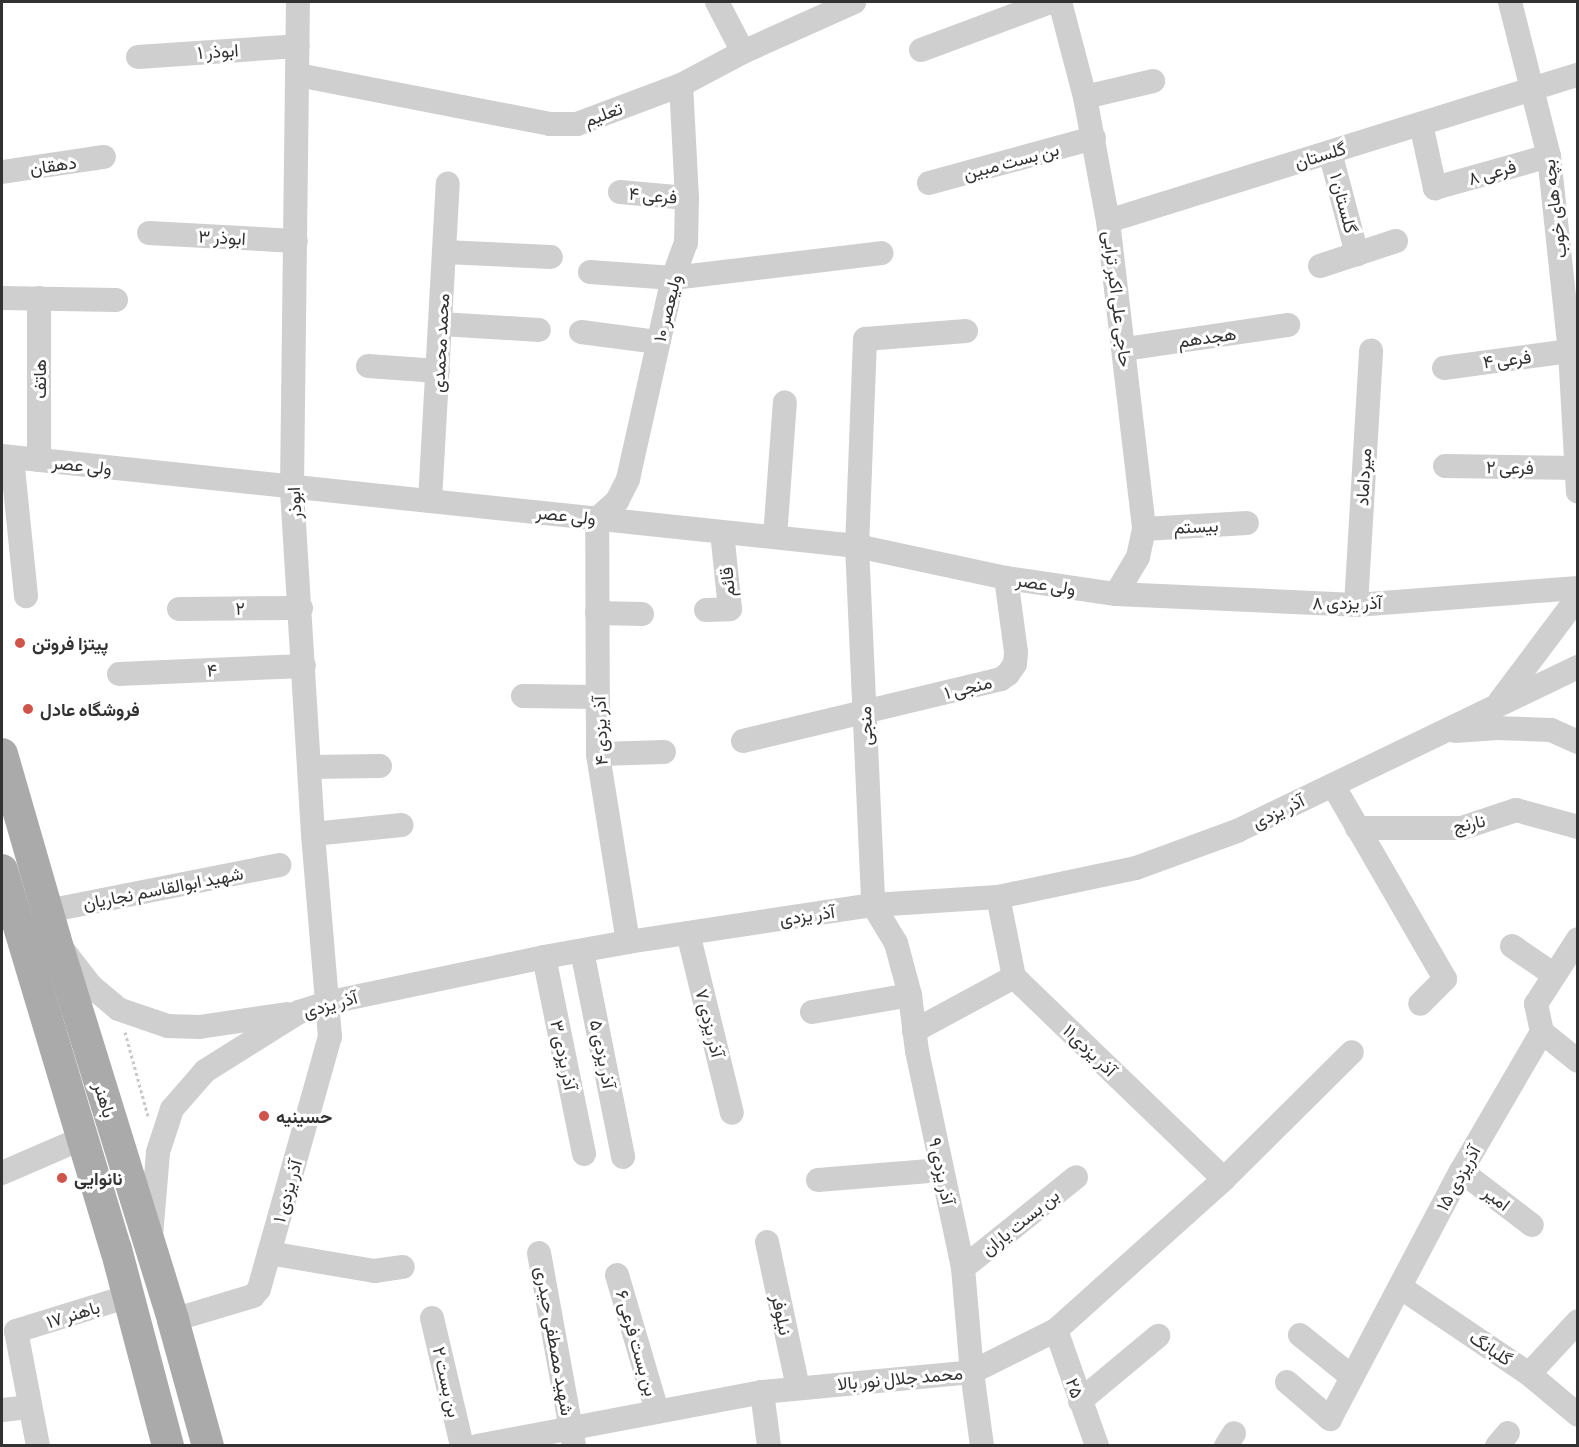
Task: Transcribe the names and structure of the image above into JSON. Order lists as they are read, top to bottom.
{
  "streets": {
    "main road": ["باهنر"],
    "street": [
      "ابوذر ۱",
      "تعلیم",
      "گلستان",
      "بن بست مبین",
      "دهقان",
      "فرعی ۸",
      "فرعی ۴",
      "گلستان ۱",
      "بچه های خوب",
      "ابوذر ۳",
      "حاجی علی اکبر ترابی",
      "۱۰ ولیعصر",
      "هجدهم",
      "محمد محمدی",
      "هاتف",
      "ولی عصر",
      "فرعی ۲",
      "میرداماد",
      "ابوذر",
      "بیستم",
      "قائم",
      "۸ آذر یزدی",
      "۲",
      "۴",
      "منجی ۱",
      "منجی",
      "۴ آذر یزدی",
      "آذر یزدی",
      "نارنج",
      "شهید ابوالقاسم نجاریان",
      "آذر یزدی ۷",
      "آذر یزدی۱۱",
      "آذر یزدی ۵",
      "آذر یزدی ۳",
      "آذر یزدی ۹",
      "۱۵ آذریزدی",
      "آذر یزدی ۱",
      "امیر",
      "بن بست یاران",
      "باهنر ۱۷",
      "نیلوفر",
      "شهید مصطفی حیدری",
      "بن بست فرعی ۶",
      "گلبانگ",
      "محمد جلال نور بالا",
      "بن بست ۲",
      "۲۵"
    ]
  },
  "crossings": [
    ["ابوذر ۱", "ابوذر"],
    ["تعلیم", "۱۰ ولیعصر"],
    ["تعلیم", "ابوذر"],
    ["گلستان", "فرعی ۸"],
    ["گلستان", "گلستان ۱"],
    ["گلستان", "بچه های خوب"],
    ["گلستان", "حاجی علی اکبر ترابی"],
    ["بن بست مبین", "حاجی علی اکبر ترابی"],
    ["فرعی ۸", "بچه های خوب"],
    ["فرعی ۴", "بچه های خوب"],
    ["فرعی ۴", "۱۰ ولیعصر"],
    ["بچه های خوب", "فرعی ۲"],
    ["ابوذر ۳", "ابوذر"],
    ["حاجی علی اکبر ترابی", "هجدهم"],
    ["حاجی علی اکبر ترابی", "ولی عصر"],
    ["حاجی علی اکبر ترابی", "بیستم"],
    ["حاجی علی اکبر ترابی", "۸ آذر یزدی"],
    ["۱۰ ولیعصر", "ولی عصر"],
    ["۱۰ ولیعصر", "۴ آذر یزدی"],
    ["محمد محمدی", "ولی عصر"],
    ["هاتف", "ولی عصر"],
    ["ولی عصر", "ابوذر"],
    ["ولی عصر", "قائم"],
    ["ولی عصر", "۸ آذر یزدی"],
    ["ولی عصر", "منجی ۱"],
    ["ولی عصر", "منجی"],
    ["ولی عصر", "۴ آذر یزدی"],
    ["میرداماد", "۸ آذر یزدی"],
    ["ابوذر", "۲"],
    ["ابوذر", "۴"],
    ["ابوذر", "آذر یزدی"],
    ["ابوذر", "آذر یزدی ۱"],
    ["منجی ۱", "منجی"],
    ["منجی", "آذر یزدی"],
    ["منجی", "آذر یزدی ۹"],
    ["۴ آذر یزدی", "آذر یزدی"],
    ["آذر یزدی", "آذر یزدی ۷"],
    ["آذر یزدی", "آذر یزدی ۵"],
    ["آذر یزدی", "آذر یزدی ۳"],
    ["آذر یزدی", "باهنر"],
    ["آذر یزدی", "آذر یزدی ۹"],
    ["آذر یزدی", "آذر یزدی ۱"],
    ["شهید ابوالقاسم نجاریان", "باهنر"],
    ["آذر یزدی۱۱", "محمد جلال نور بالا"],
    ["باهنر", "آذر یزدی ۱"],
    ["باهنر", "باهنر ۱۷"],
    ["آذر یزدی ۹", "بن بست یاران"],
    ["آذر یزدی ۹", "محمد جلال نور بالا"],
    ["۱۵ آذریزدی", "امیر"],
    ["۱۵ آذریزدی", "گلبانگ"],
    ["نیلوفر", "محمد جلال نور بالا"],
    ["شهید مصطفی حیدری", "محمد جلال نور بالا"],
    ["بن بست فرعی ۶", "محمد جلال نور بالا"],
    ["محمد جلال نور بالا", "۲۵"]
  ],
  "places": [
    "پیتزا فروتن",
    "فروشگاه عادل",
    "حسینیه",
    "نانوایی"
  ]
}
